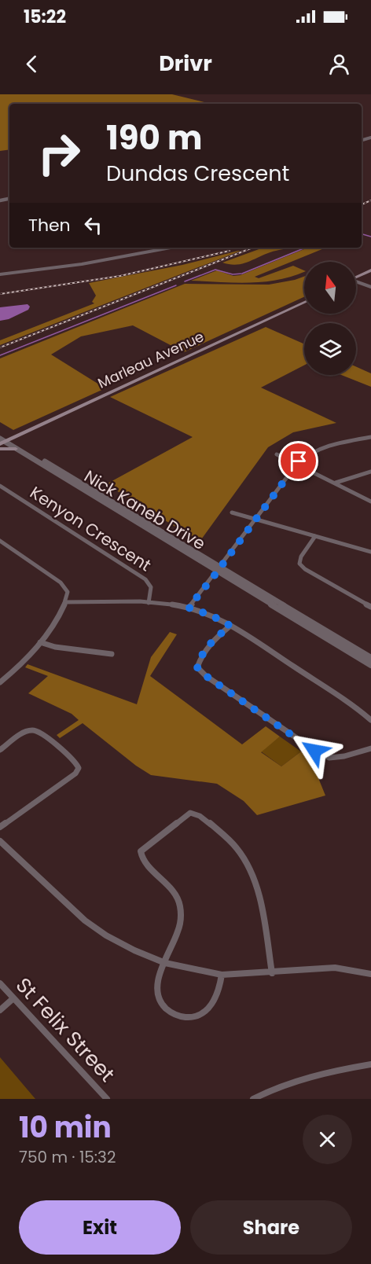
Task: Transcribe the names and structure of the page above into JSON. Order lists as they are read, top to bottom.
{
  "streets": {
    "main road": ["Marleau Avenue"],
    "street": ["Nick Kaneb Drive", "Kenyon Crescent", "St Felix Street"]
  },
  "crossings": [
    ["Marleau Avenue", "Nick Kaneb Drive"]
  ],
  "north": "top",
  "page": {
    "status": "15:22",
    "header": "Drivr",
    "turn": ["190 m", "Dundas Crescent"],
    "then": "Then",
    "heading": ["10 min", "750 m · 15:32"],
    "buttons": ["Exit", "Share"]
  }
}
